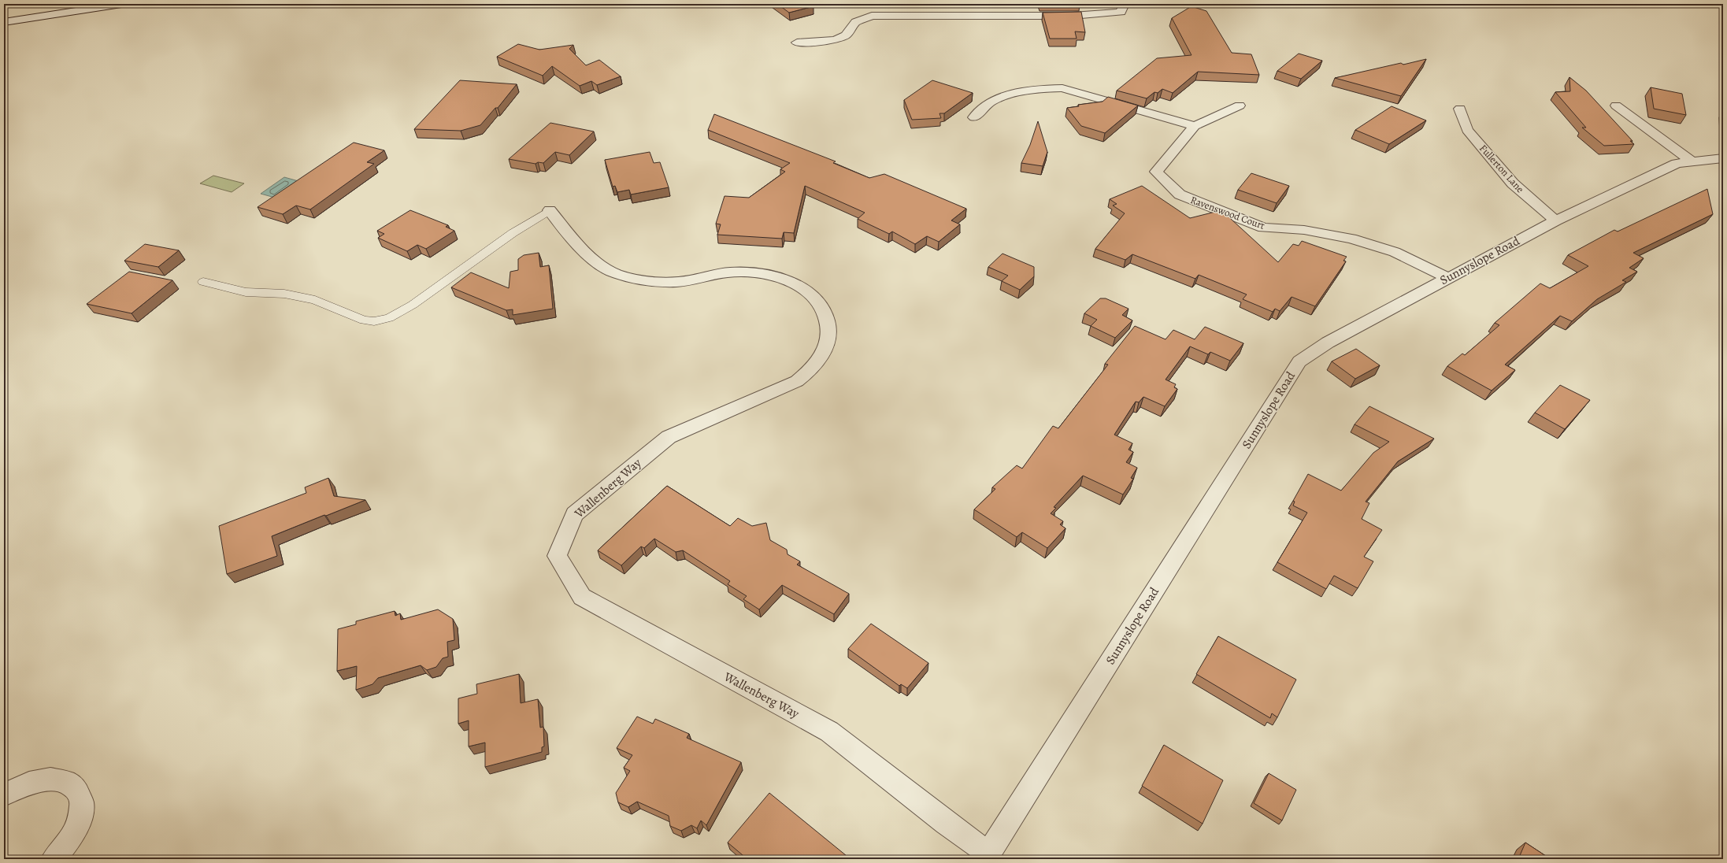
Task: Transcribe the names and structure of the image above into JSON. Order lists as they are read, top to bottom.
{
  "streets": {
    "street": [
      "Fullerton Lane",
      "Ravenswood Court",
      "Sunnyslope Road",
      "Wallenberg Way"
    ]
  },
  "crossings": [
    ["Fullerton Lane", "Sunnyslope Road"],
    ["Ravenswood Court", "Sunnyslope Road"],
    ["Sunnyslope Road", "Wallenberg Way"]
  ]
}
